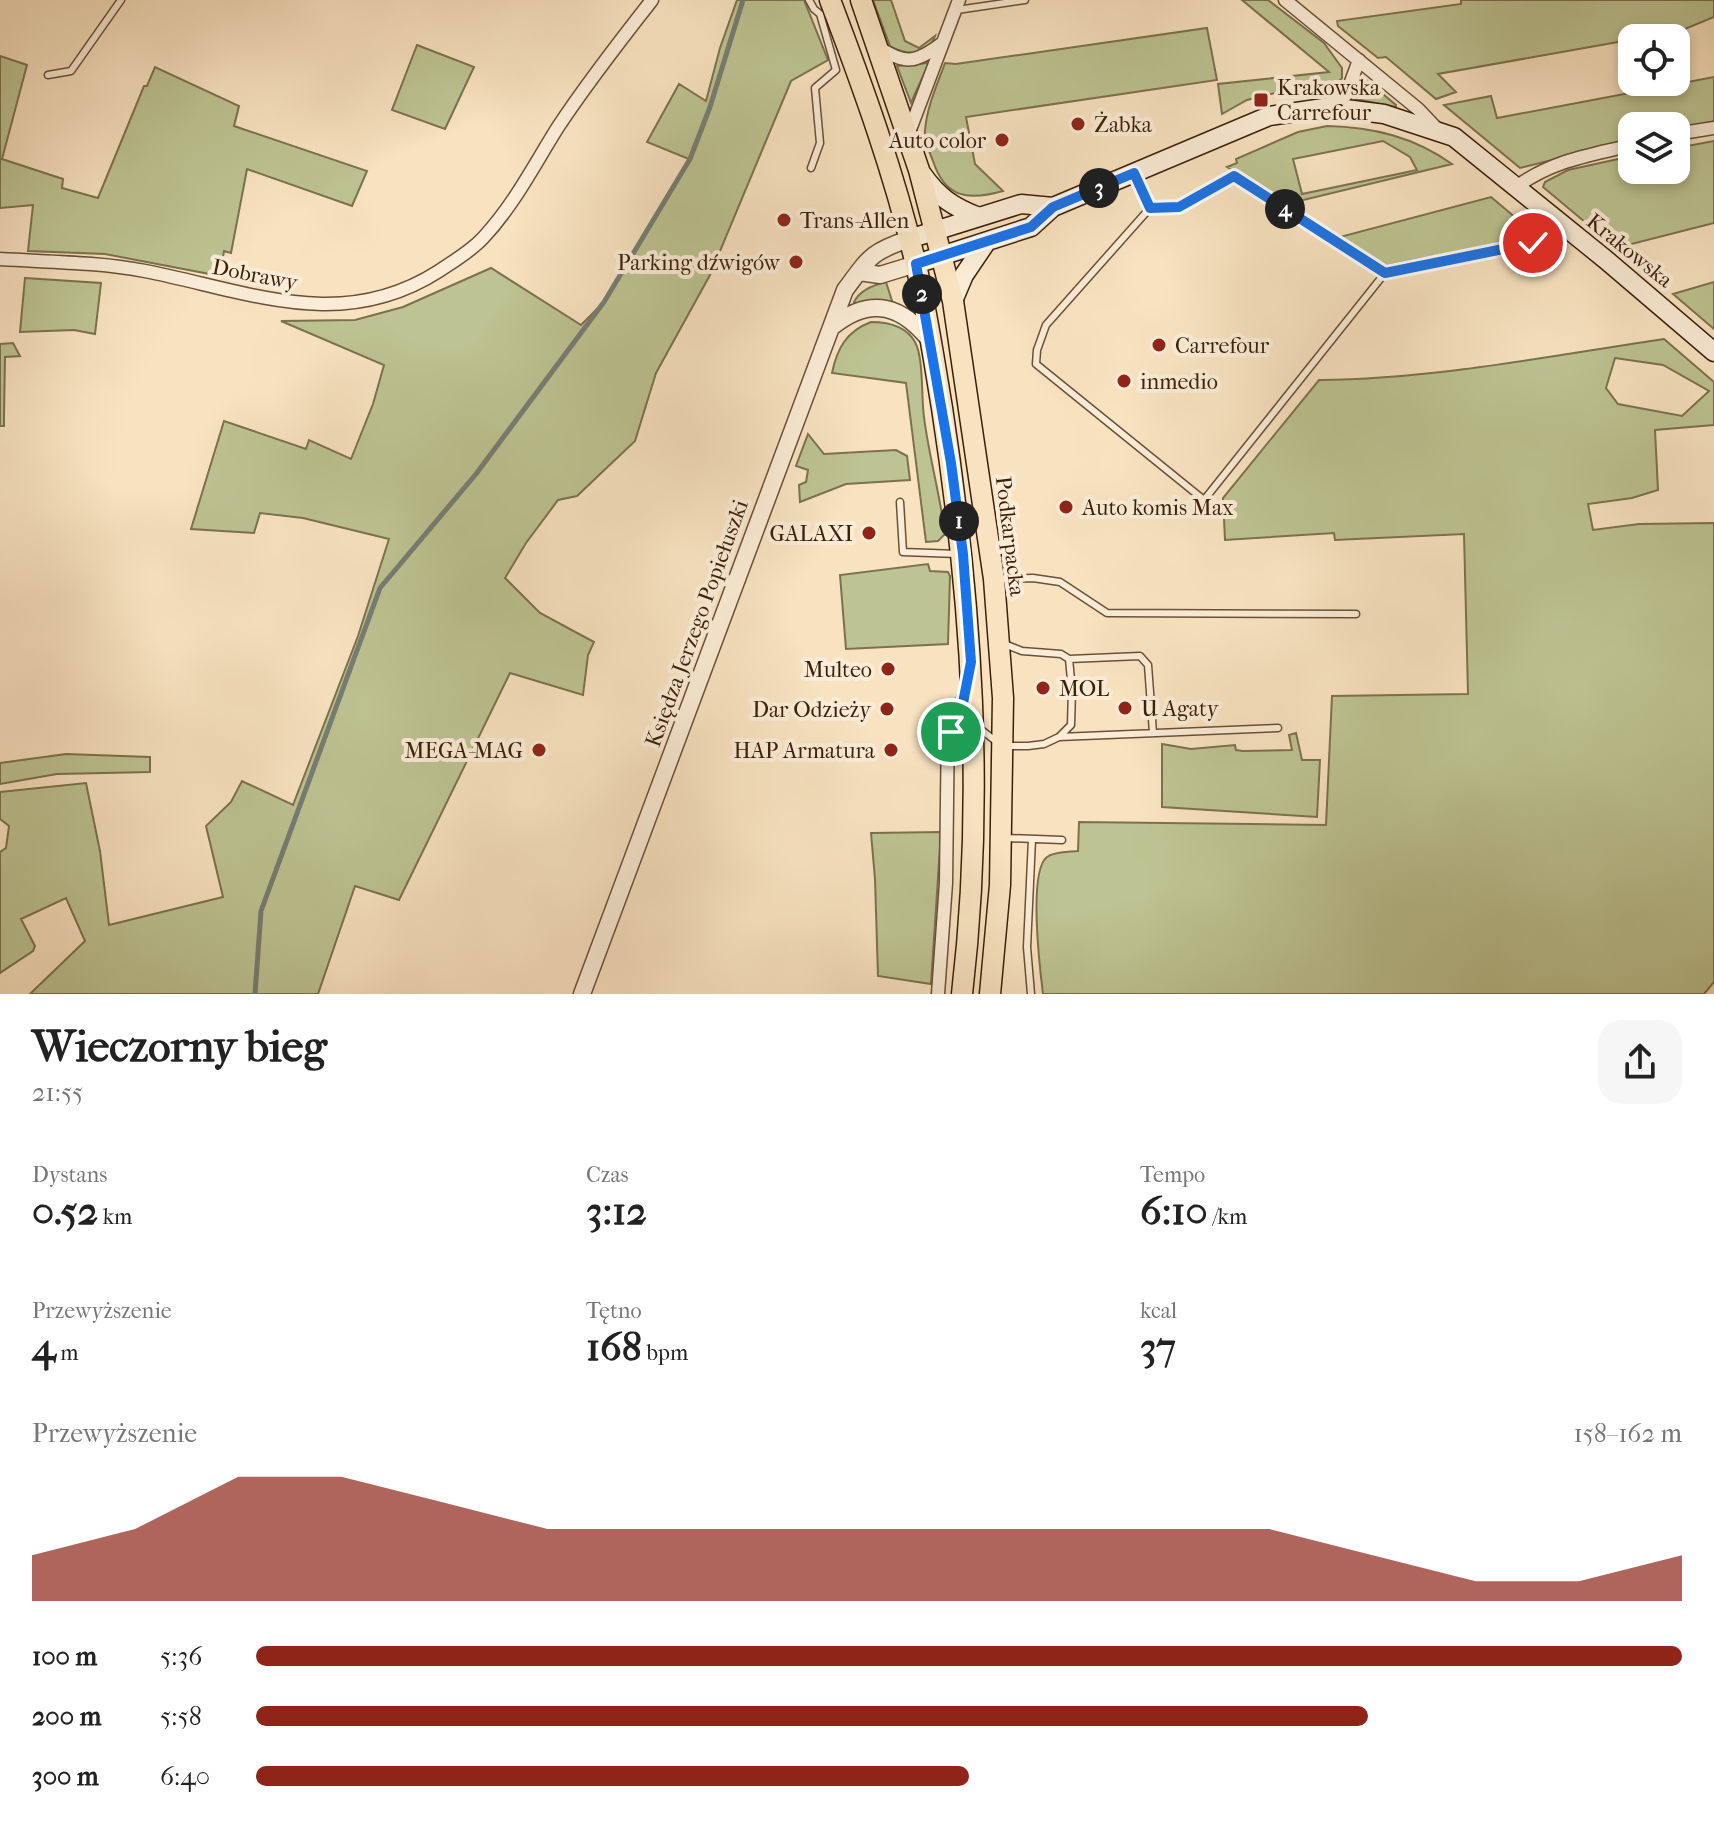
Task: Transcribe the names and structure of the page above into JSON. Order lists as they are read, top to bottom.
{
  "streets": {
    "main road": ["Krakowska", "Podkarpacka", "Księdza Jerzego Popiełuszki"],
    "street": ["Dobrawy"]
  },
  "crossings": [
    ["Krakowska", "Podkarpacka"],
    ["Krakowska", "Księdza Jerzego Popiełuszki"],
    ["Podkarpacka", "Księdza Jerzego Popiełuszki"]
  ],
  "places": {
    "transit": ["Krakowska Carrefour"],
    "other": [
      "Żabka",
      "Auto color",
      "Trans-Allen",
      "Parking dźwigów",
      "Carrefour",
      "inmedio",
      "Auto komis Max",
      "GALAXI",
      "Multeo",
      "MOL",
      "U Agaty",
      "Dar Odzieży",
      "MEGA-MAG",
      "HAP Armatura"
    ]
  },
  "page": {
    "pins": [
      "3",
      "4",
      "2",
      "1"
    ],
    "heading": ["Wieczorny bieg", "21:55"],
    "stats": [
      ["Dystans", "0.52 km"],
      ["Czas", "3:12"],
      ["Tempo", "6:10 /km"],
      ["Przewyższenie", "4 m"],
      ["Tętno", "168 bpm"],
      ["kcal", "37"]
    ],
    "chart": ["Przewyższenie", "158–162 m"],
    "list": [
      {
        "name": "100 m",
        "note": "5:36"
      },
      {
        "name": "200 m",
        "note": "5:58"
      },
      {
        "name": "300 m",
        "note": "6:40"
      }
    ]
  }
}
